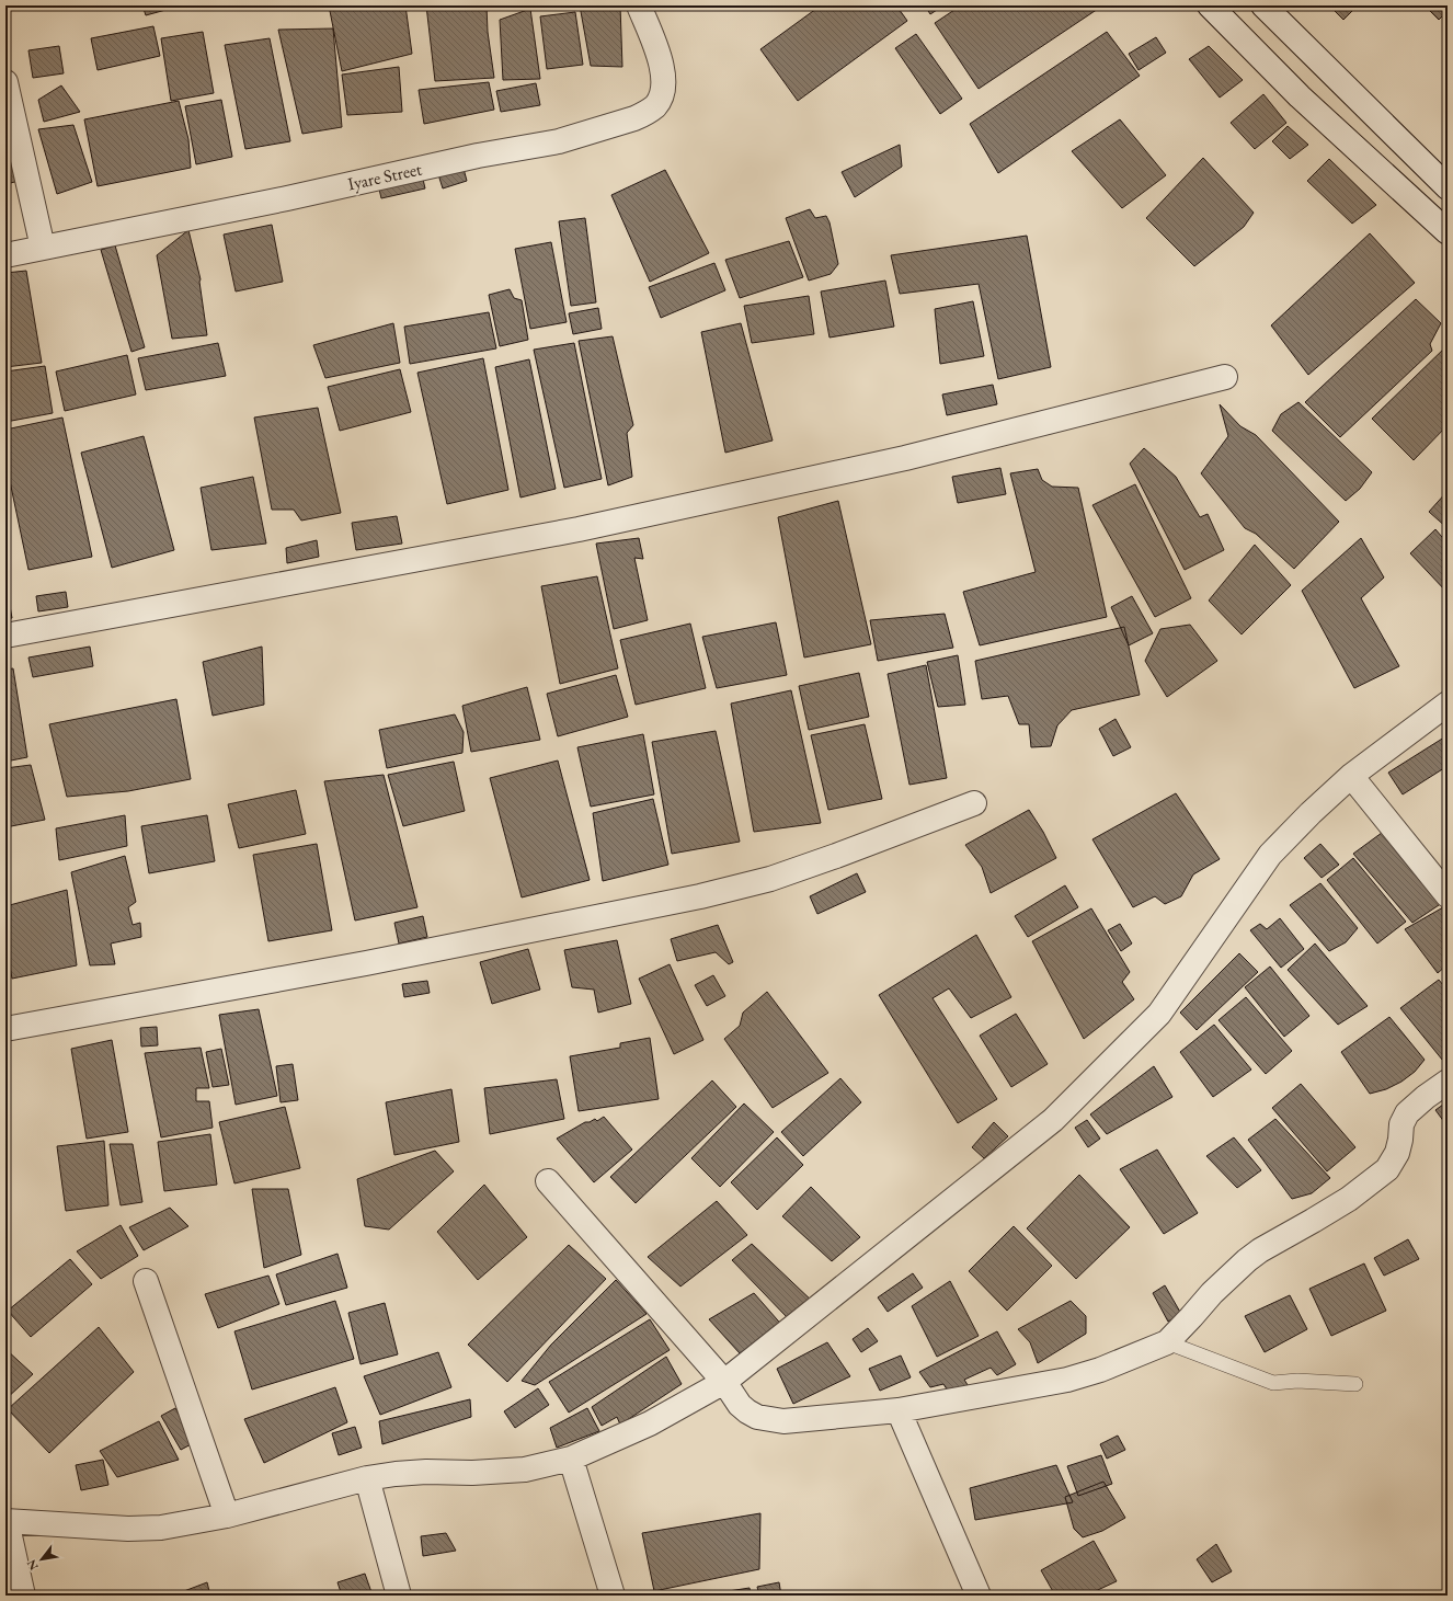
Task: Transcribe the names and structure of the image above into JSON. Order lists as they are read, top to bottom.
{
  "streets": {
    "street": ["Iyare Street"]
  },
  "north": "bottom left"
}
